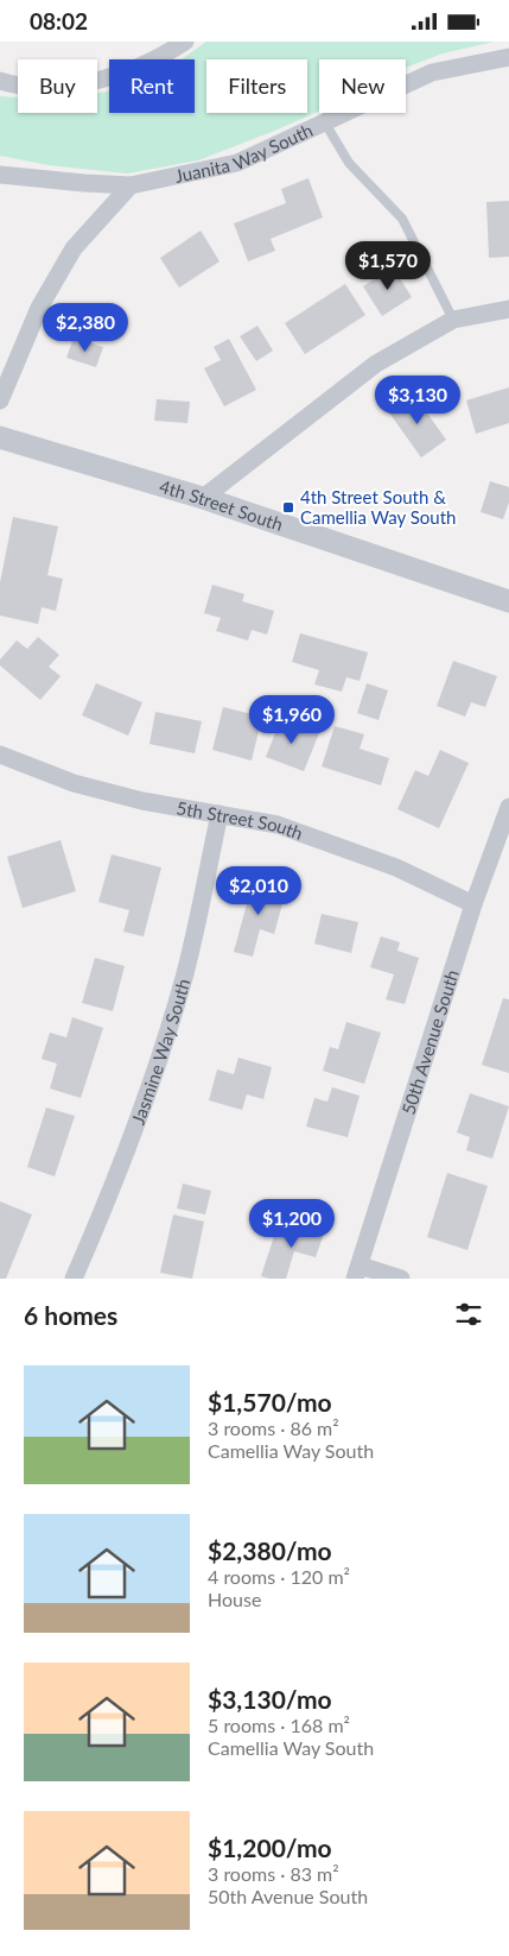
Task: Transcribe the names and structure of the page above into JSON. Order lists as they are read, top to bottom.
{
  "streets": {
    "street": [
      "Juanita Way South",
      "4th Street South",
      "5th Street South",
      "50th Avenue South",
      "Jasmine Way South"
    ]
  },
  "crossings": [
    ["5th Street South", "50th Avenue South"],
    ["5th Street South", "Jasmine Way South"]
  ],
  "places": {
    "transit": ["4th Street South & Camellia Way South"]
  },
  "page": {
    "status": "08:02",
    "chip": [
      "Buy",
      "Rent",
      "Filters",
      "New"
    ],
    "price": [
      "$1,570",
      "$2,380",
      "$3,130",
      "$1,960",
      "$2,010",
      "$1,200"
    ],
    "heading": "6 homes",
    "list": [
      {
        "name": "$1,570/mo",
        "note": "3 rooms · 86 m² · Camellia Way South"
      },
      {
        "name": "$2,380/mo",
        "note": "4 rooms · 120 m² · House"
      },
      {
        "name": "$3,130/mo",
        "note": "5 rooms · 168 m² · Camellia Way South"
      },
      {
        "name": "$1,200/mo",
        "note": "3 rooms · 83 m² · 50th Avenue South"
      }
    ]
  }
}
